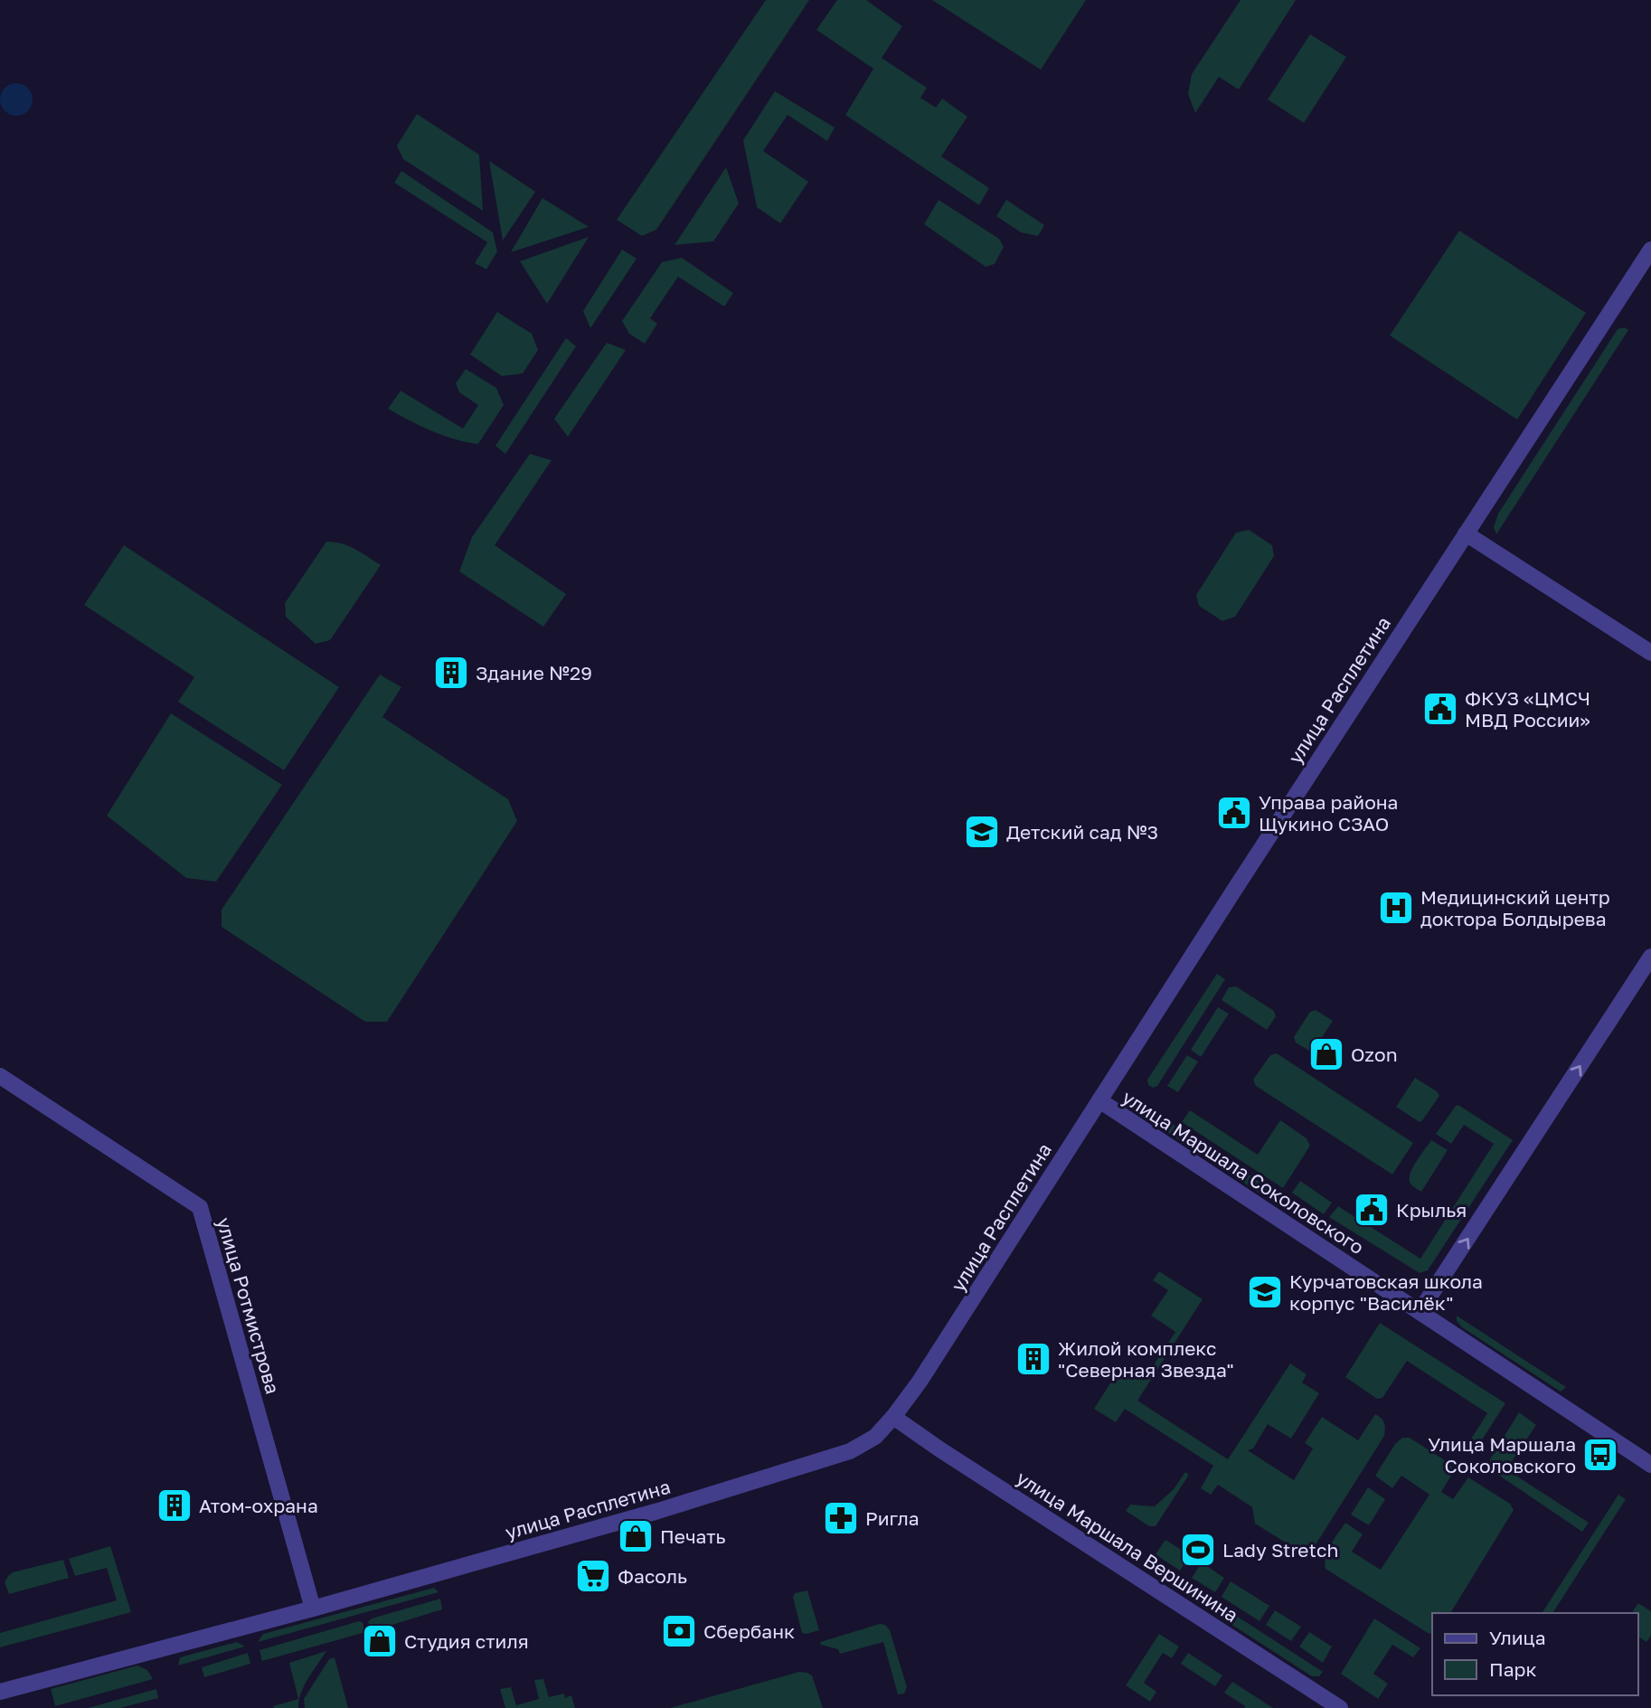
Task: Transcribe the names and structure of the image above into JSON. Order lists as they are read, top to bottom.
{
  "streets": {
    "street": [
      "улица Расплетина",
      "улица Маршала Соколовского",
      "улица Ротмистрова",
      "улица Маршала Вершинина"
    ]
  },
  "crossings": [
    ["улица Расплетина", "улица Маршала Соколовского"],
    ["улица Расплетина", "улица Ротмистрова"],
    ["улица Расплетина", "улица Маршала Вершинина"]
  ],
  "places": {
    "building": ["Здание №29", "Жилой комплекс \"Северная Звезда\"", "Атом-охрана"],
    "public building": ["ФКУЗ «ЦМСЧ МВД России»", "Управа района Щукино СЗАО", "Крылья"],
    "school or university": ["Детский сад №3", "Курчатовская школа корпус \"Василёк\""],
    "hospital": ["Медицинский центр доктора Болдырева"],
    "shop": ["Ozon", "Печать", "Студия стиля"],
    "bus stop": ["Улица Маршала Соколовского"],
    "pharmacy": ["Ригла"],
    "sports": ["Lady Stretch"],
    "supermarket": ["Фасоль"],
    "bank": ["Сбербанк"]
  },
  "legend": ["Улица", "Парк"]
}
